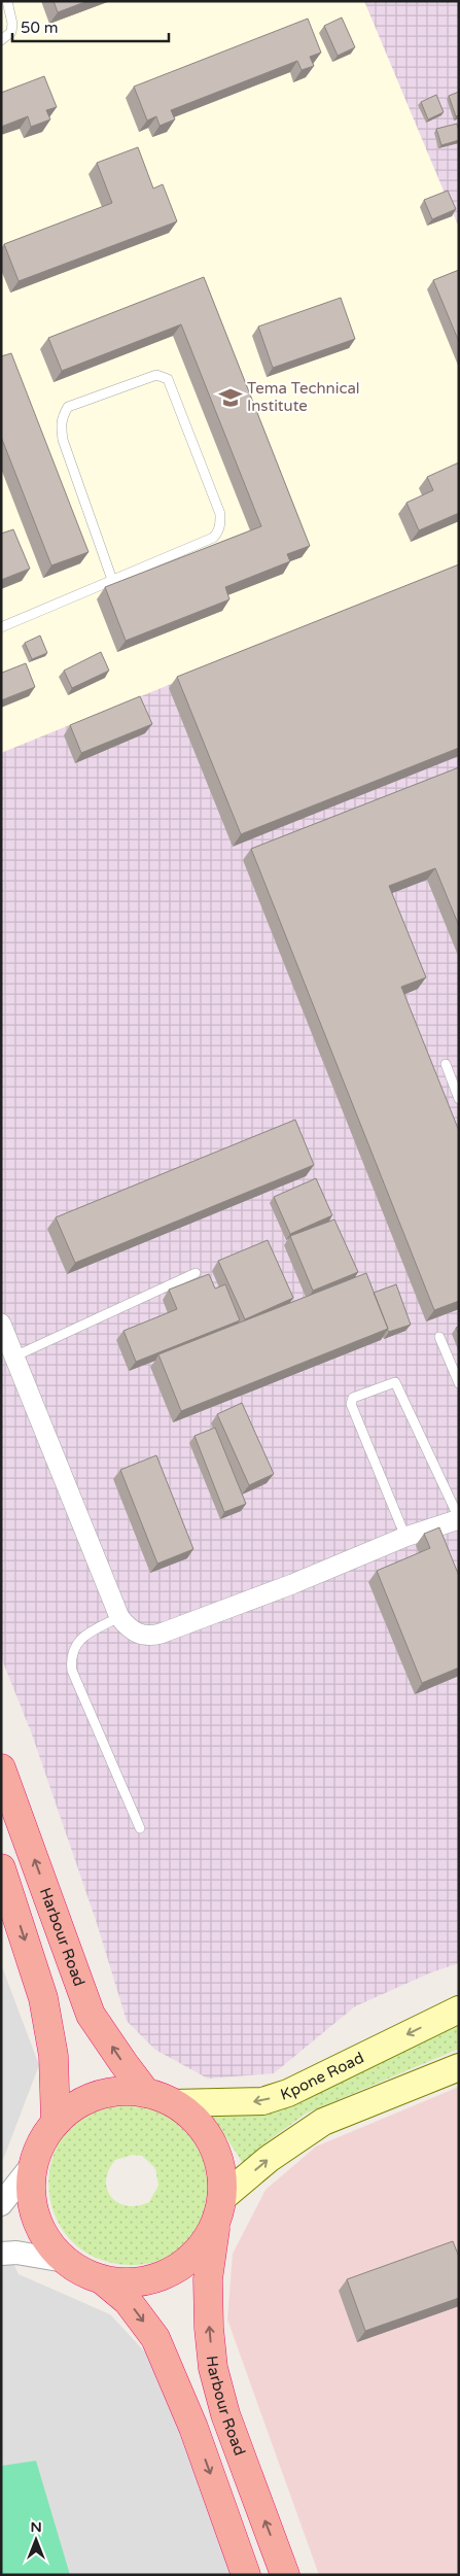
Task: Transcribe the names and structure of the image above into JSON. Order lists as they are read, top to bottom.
{
  "streets": {
    "highway": ["Harbour Road"],
    "main road": ["Kpone Road"]
  },
  "places": {
    "school or university": ["Tema Technical Institute"]
  },
  "scale_bar": "50 m",
  "north": "top"
}
